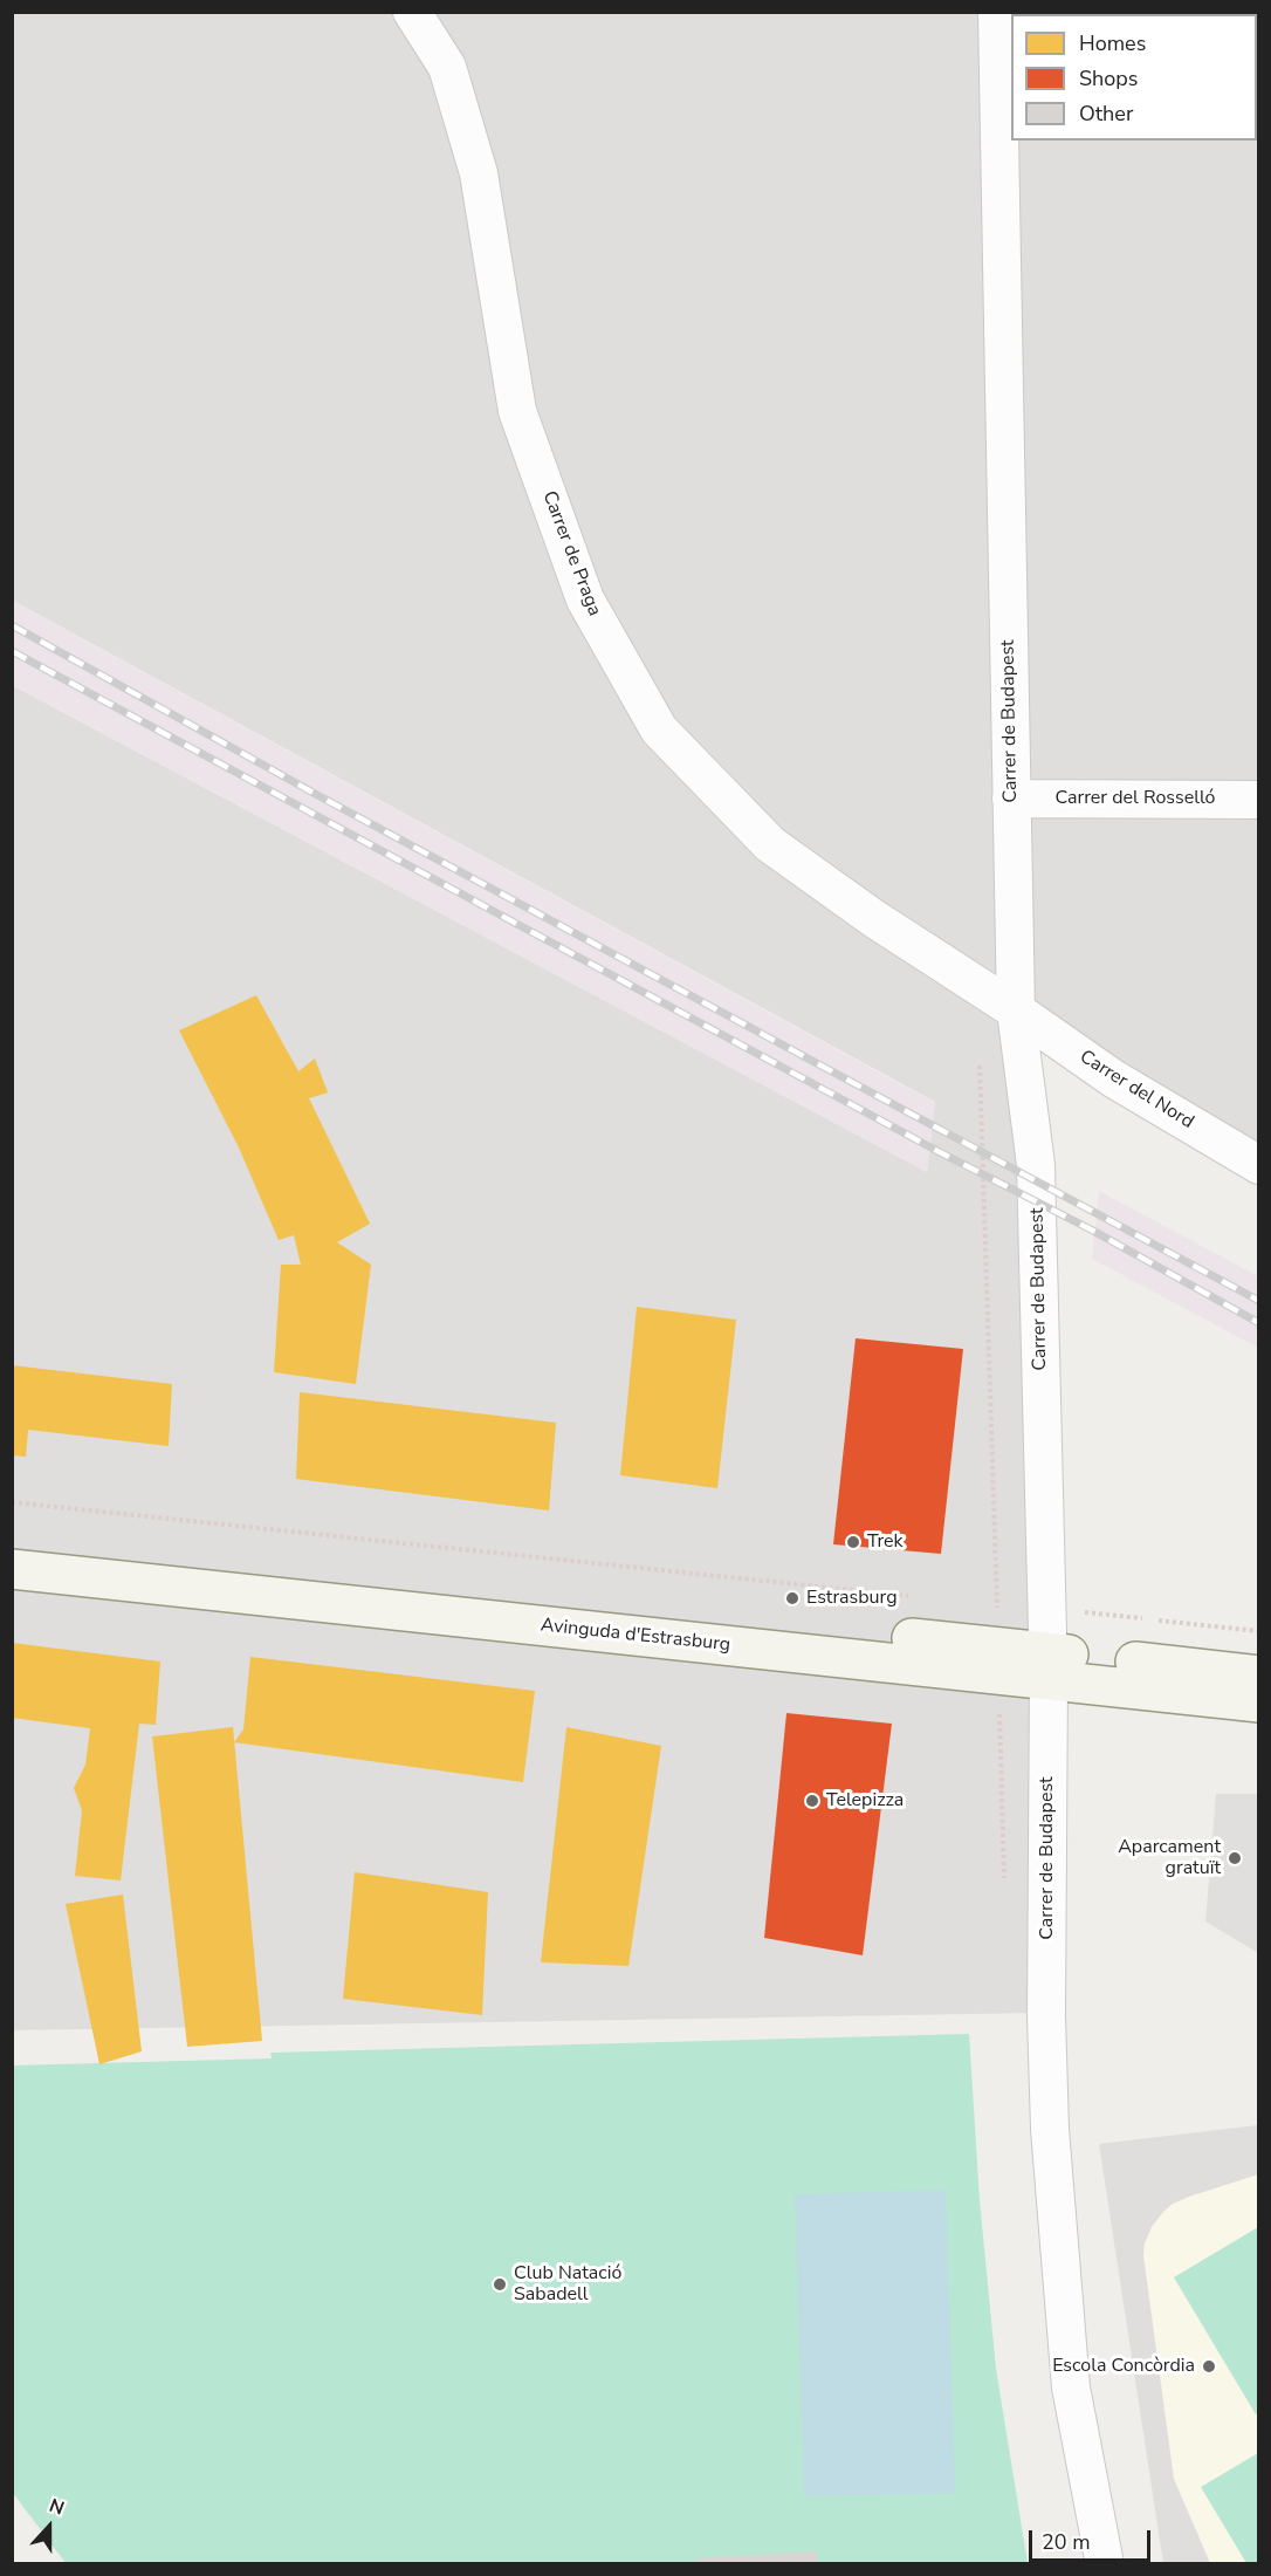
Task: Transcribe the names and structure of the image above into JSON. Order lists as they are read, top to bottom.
{
  "streets": {
    "main road": ["Avinguda d'Estrasburg"],
    "street": [
      "Carrer de Praga",
      "Carrer de Budapest",
      "Carrer del Rosselló",
      "Carrer del Nord"
    ]
  },
  "crossings": [
    ["Carrer de Praga", "Carrer de Budapest"],
    ["Carrer de Praga", "Carrer del Nord"],
    ["Carrer de Budapest", "Carrer del Rosselló"],
    ["Carrer de Budapest", "Carrer del Nord"],
    ["Carrer de Budapest", "Avinguda d'Estrasburg"]
  ],
  "places": [
    "Trek",
    "Estrasburg",
    "Telepizza",
    "Aparcament gratuït",
    "Club Natació Sabadell",
    "Escola Concòrdia"
  ],
  "legend": ["Homes", "Shops", "Other"],
  "scale_bar": "20 m",
  "north": "top"
}
